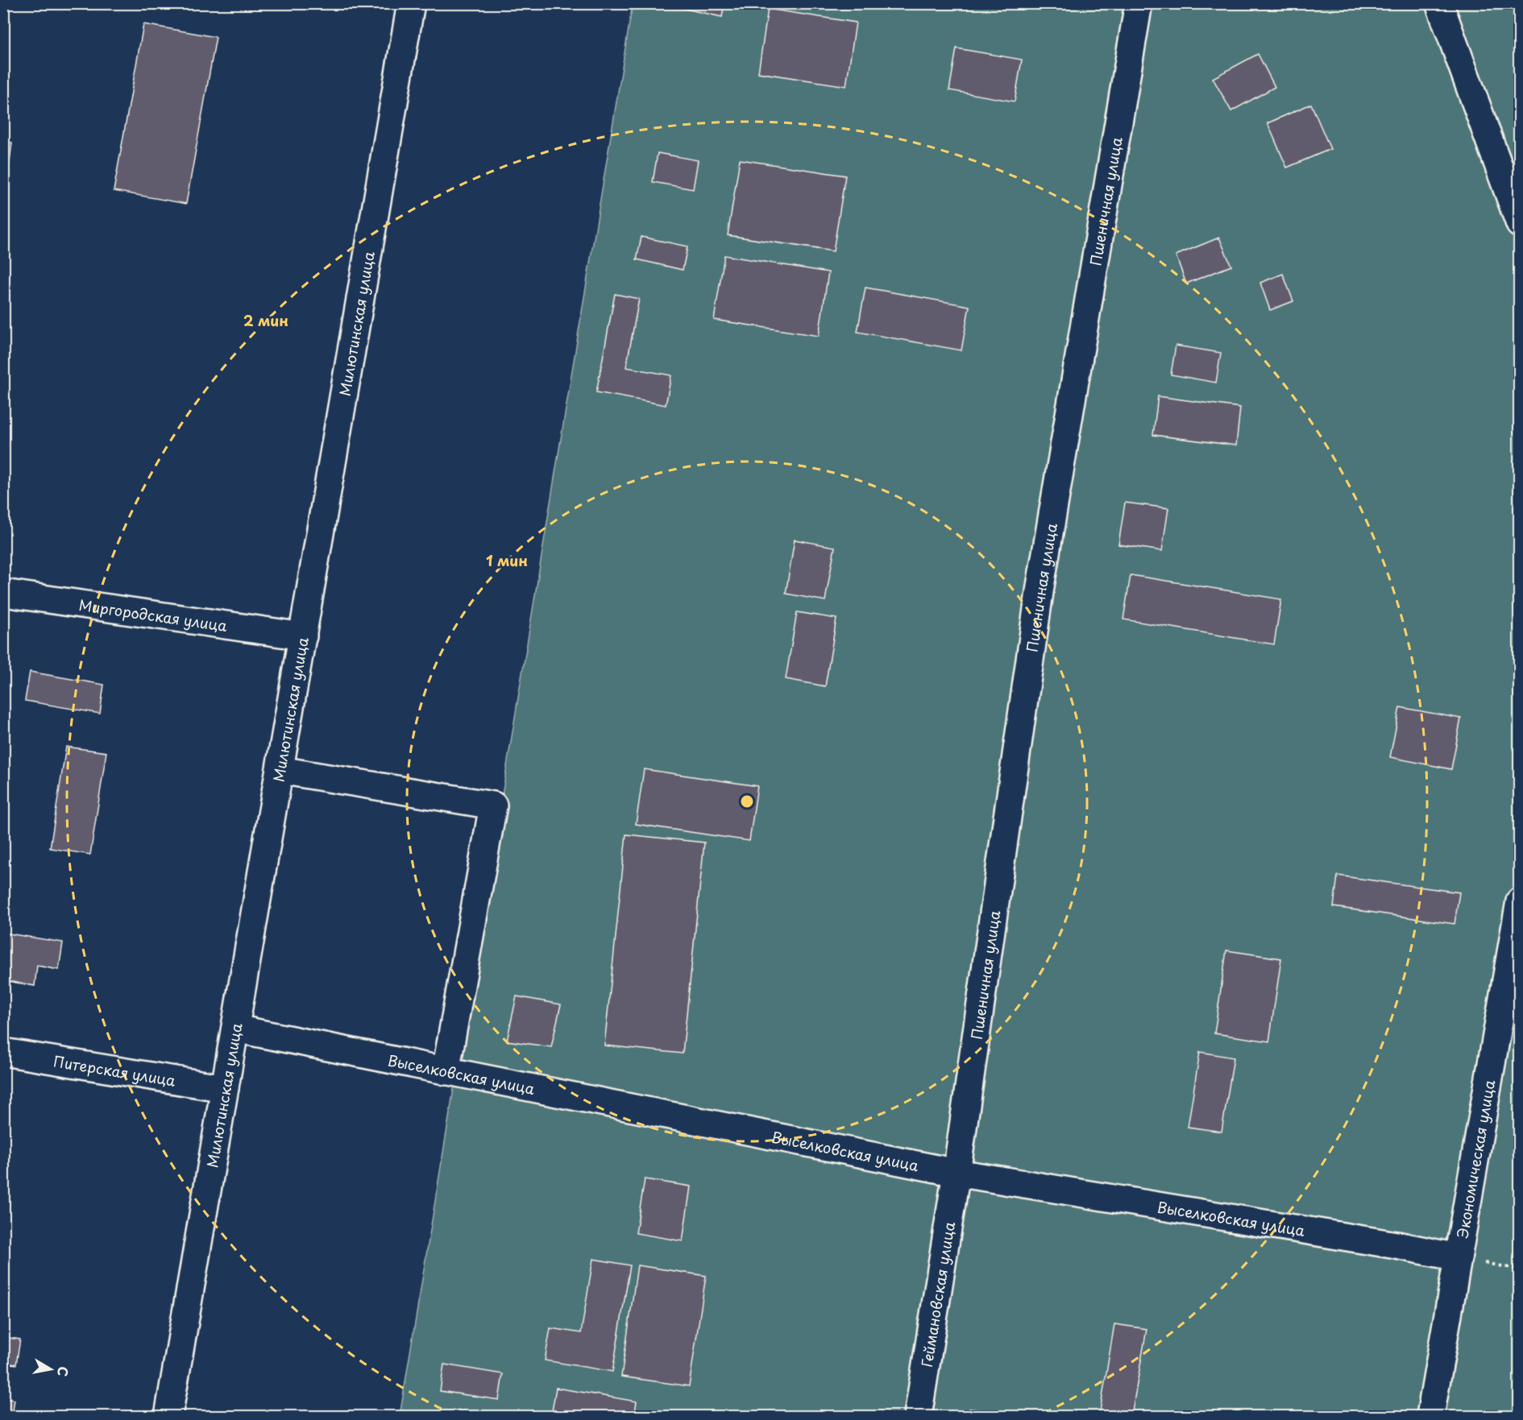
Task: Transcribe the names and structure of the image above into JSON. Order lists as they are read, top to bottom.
{
  "streets": {
    "street": [
      "Пшеничная улица",
      "Милютинская улица",
      "Миргородская улица",
      "Питерская улица",
      "Выселковская улица",
      "Экономическая улица",
      "Геймановская улица"
    ]
  },
  "crossings": [
    ["Пшеничная улица", "Выселковская улица"],
    ["Пшеничная улица", "Геймановская улица"],
    ["Милютинская улица", "Миргородская улица"],
    ["Милютинская улица", "Питерская улица"],
    ["Милютинская улица", "Выселковская улица"],
    ["Выселковская улица", "Экономическая улица"],
    ["Выселковская улица", "Геймановская улица"]
  ],
  "north": "right",
  "rings": ["2 мин", "1 мин"]
}
